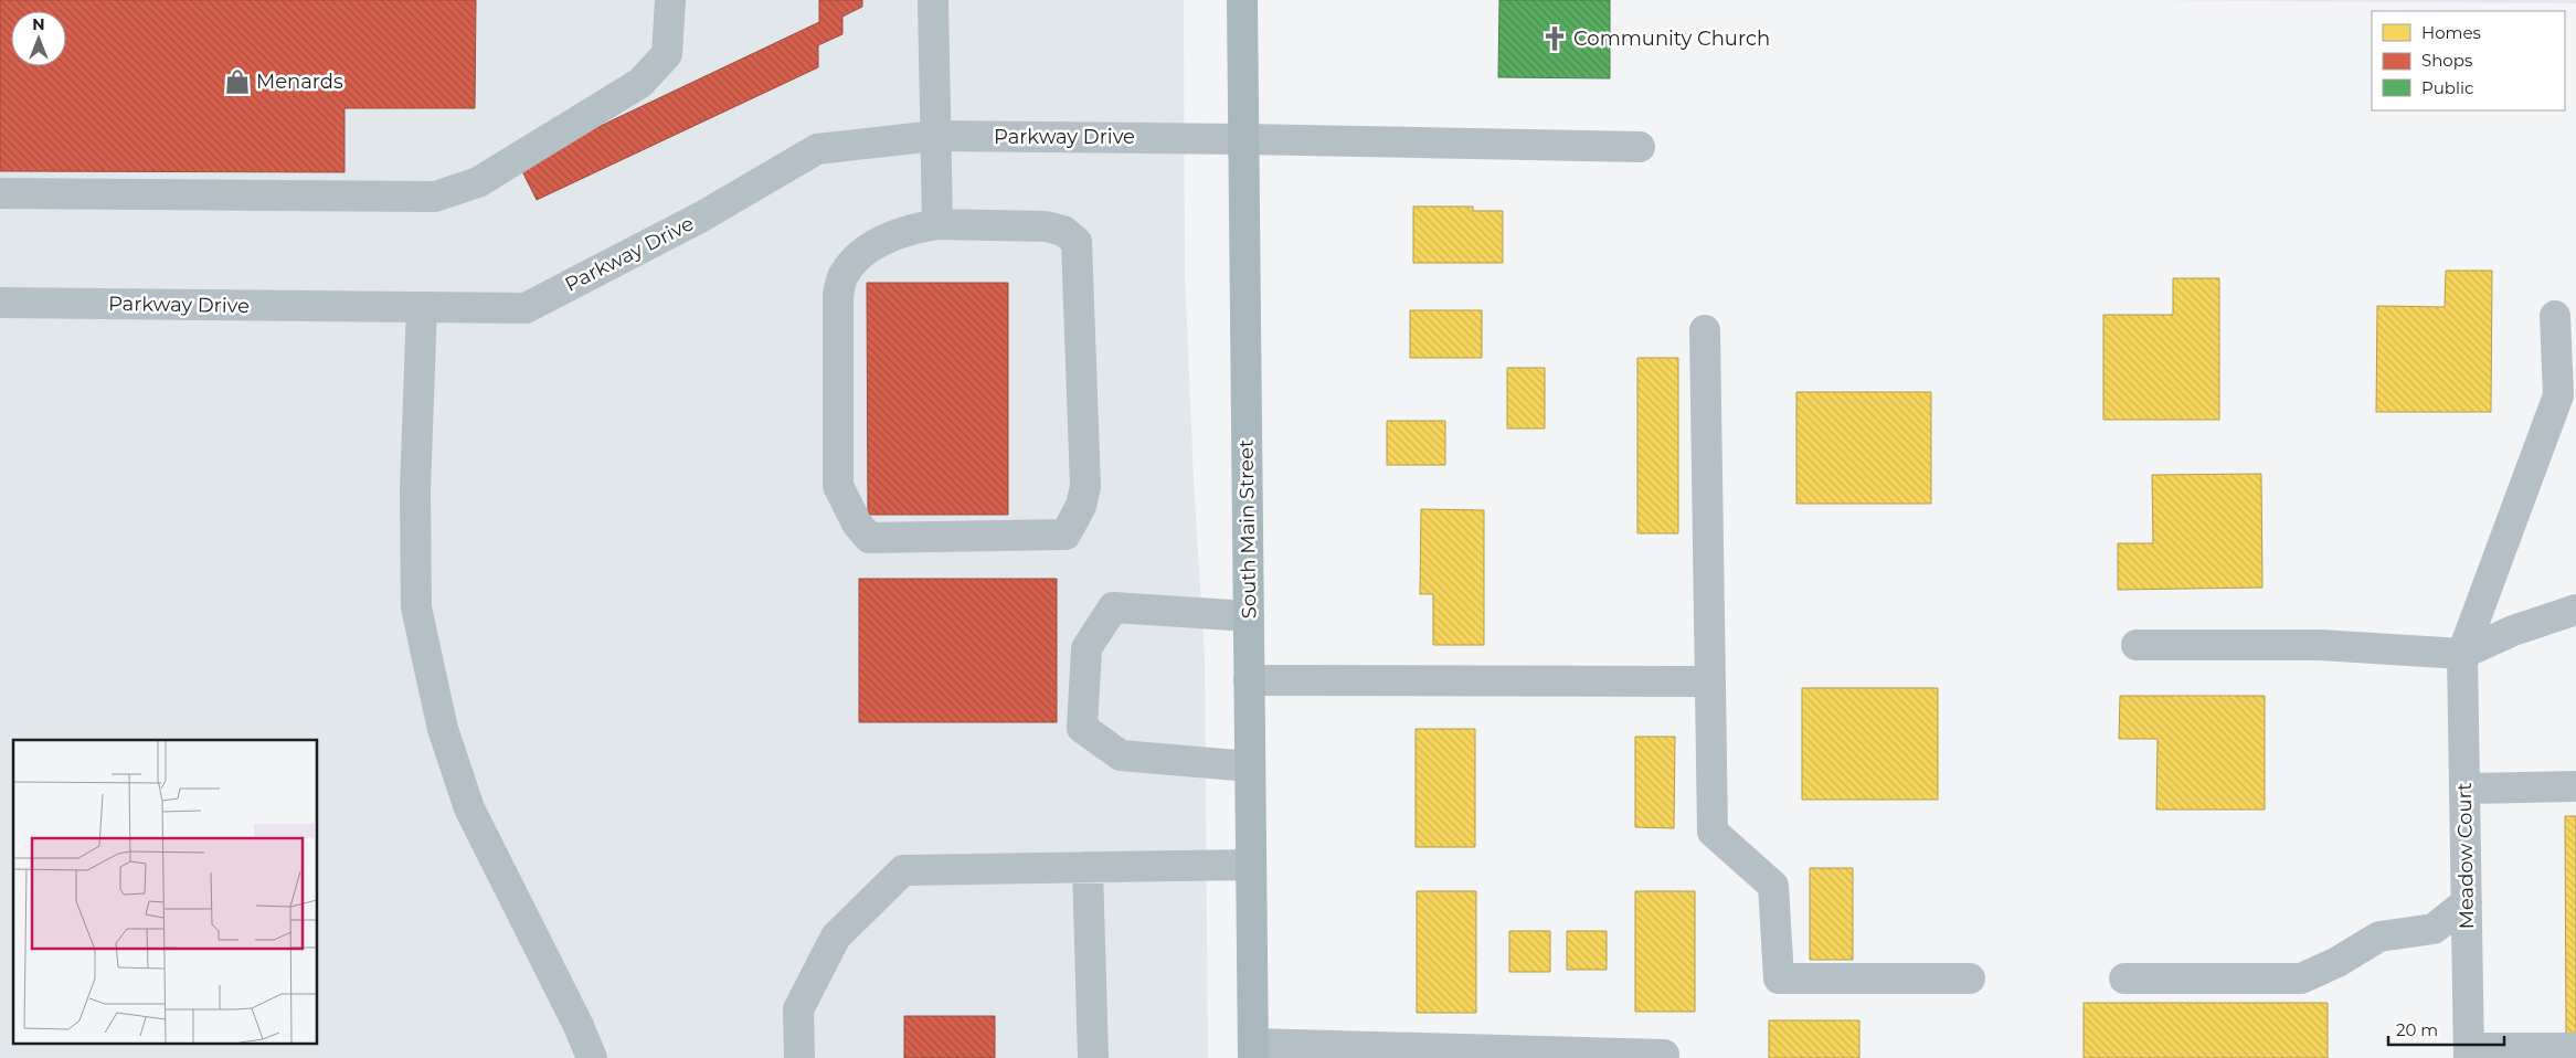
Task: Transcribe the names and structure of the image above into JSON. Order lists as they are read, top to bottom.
{
  "streets": {
    "main road": ["South Main Street"],
    "street": ["Parkway Drive", "Meadow Court"]
  },
  "crossings": [
    ["Parkway Drive", "South Main Street"]
  ],
  "places": {
    "church": ["Community Church"],
    "shop": ["Menards"]
  },
  "legend": ["Homes", "Shops", "Public"],
  "scale_bar": "20 m",
  "north": "top"
}
